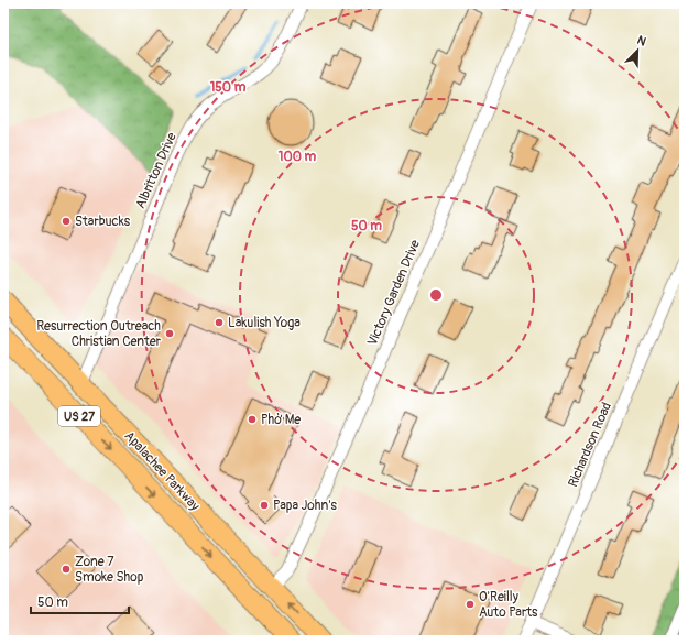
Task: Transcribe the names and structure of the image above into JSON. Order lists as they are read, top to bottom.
{
  "streets": {
    "main road": ["US 27", "Apalachee Parkway"],
    "street": ["Albritton Drive", "Victory Garden Drive", "Richardson Road"]
  },
  "crossings": [
    ["Albritton Drive", "Apalachee Parkway"],
    ["Victory Garden Drive", "Apalachee Parkway"]
  ],
  "places": [
    "Starbucks",
    "Lakulish Yoga",
    "Resurrection Outreach Christian Center",
    "Phở Me",
    "Papa John's",
    "Zone 7 Smoke Shop",
    "O'Reilly Auto Parts"
  ],
  "scale_bar": "50 m",
  "north": "top right",
  "rings": ["150 m", "100 m", "50 m"]
}
